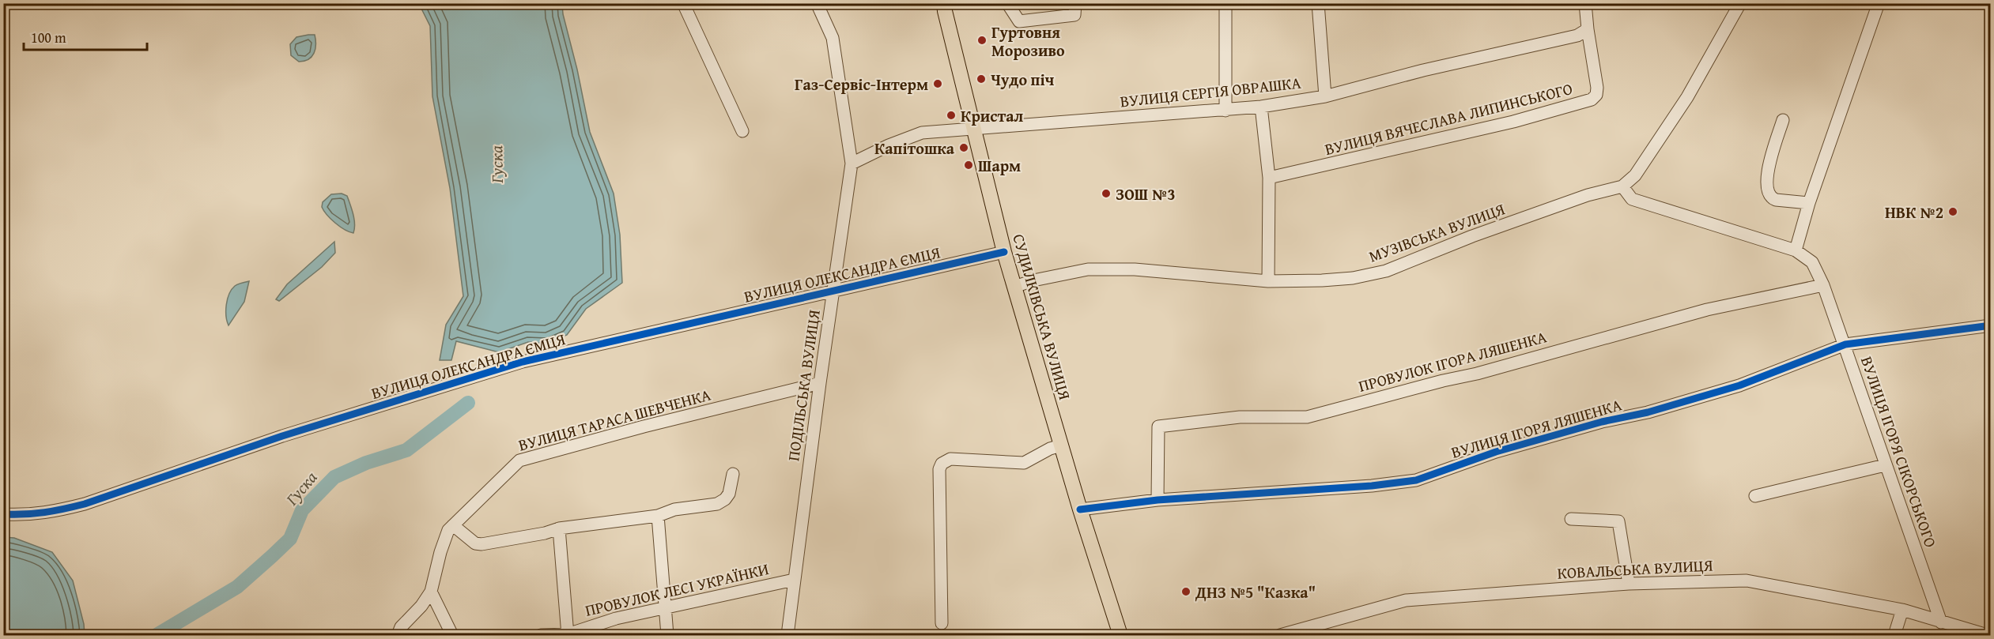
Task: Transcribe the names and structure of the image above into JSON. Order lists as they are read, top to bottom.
{
  "streets": {
    "main road": ["СУДИЛКІВСЬКА ВУЛИЦЯ"],
    "street": [
      "ВУЛИЦЯ СЕРГІЯ ОВРАШКА",
      "ВУЛИЦЯ ВЯЧЕСЛАВА ЛИПИНСЬКОГО",
      "МУЗІВСЬКА ВУЛИЦЯ",
      "ВУЛИЦЯ ОЛЕКСАНДРА ЄМЦЯ",
      "ПРОВУЛОК ІГОРА ЛЯШЕНКА",
      "ПОДІЛЬСЬКА ВУЛИЦЯ",
      "ВУЛИЦЯ ТАРАСА ШЕВЧЕНКА",
      "ВУЛИЦЯ ІГОРЯ ЛЯШЕНКА",
      "ВУЛИЦЯ ІГОРЯ СІКОРСЬКОГО",
      "КОВАЛЬСЬКА ВУЛИЦЯ",
      "ПРОВУЛОК ЛЕСІ УКРАЇНКИ"
    ]
  },
  "crossings": [
    ["ВУЛИЦЯ СЕРГІЯ ОВРАШКА", "ВУЛИЦЯ ВЯЧЕСЛАВА ЛИПИНСЬКОГО"],
    ["ВУЛИЦЯ СЕРГІЯ ОВРАШКА", "СУДИЛКІВСЬКА ВУЛИЦЯ"],
    ["ВУЛИЦЯ СЕРГІЯ ОВРАШКА", "ПОДІЛЬСЬКА ВУЛИЦЯ"],
    ["МУЗІВСЬКА ВУЛИЦЯ", "СУДИЛКІВСЬКА ВУЛИЦЯ"],
    ["ВУЛИЦЯ ОЛЕКСАНДРА ЄМЦЯ", "СУДИЛКІВСЬКА ВУЛИЦЯ"],
    ["ВУЛИЦЯ ОЛЕКСАНДРА ЄМЦЯ", "ПОДІЛЬСЬКА ВУЛИЦЯ"],
    ["СУДИЛКІВСЬКА ВУЛИЦЯ", "ВУЛИЦЯ ІГОРЯ ЛЯШЕНКА"],
    ["ПРОВУЛОК ІГОРА ЛЯШЕНКА", "ВУЛИЦЯ ІГОРЯ ЛЯШЕНКА"],
    ["ПРОВУЛОК ІГОРА ЛЯШЕНКА", "ВУЛИЦЯ ІГОРЯ СІКОРСЬКОГО"],
    ["ПОДІЛЬСЬКА ВУЛИЦЯ", "ВУЛИЦЯ ТАРАСА ШЕВЧЕНКА"],
    ["ПОДІЛЬСЬКА ВУЛИЦЯ", "ПРОВУЛОК ЛЕСІ УКРАЇНКИ"],
    ["ВУЛИЦЯ ІГОРЯ ЛЯШЕНКА", "ВУЛИЦЯ ІГОРЯ СІКОРСЬКОГО"],
    ["ВУЛИЦЯ ІГОРЯ СІКОРСЬКОГО", "КОВАЛЬСЬКА ВУЛИЦЯ"]
  ],
  "water": ["Гуска"],
  "places": [
    "Гуртовня Морозиво",
    "Чудо піч",
    "Газ-Сервіс-Інтерм",
    "Кристал",
    "Капітошка",
    "Шарм",
    "ЗОШ №3",
    "НВК №2",
    "ДНЗ №5 \"Казка\""
  ],
  "scale_bar": "100 m"
}
